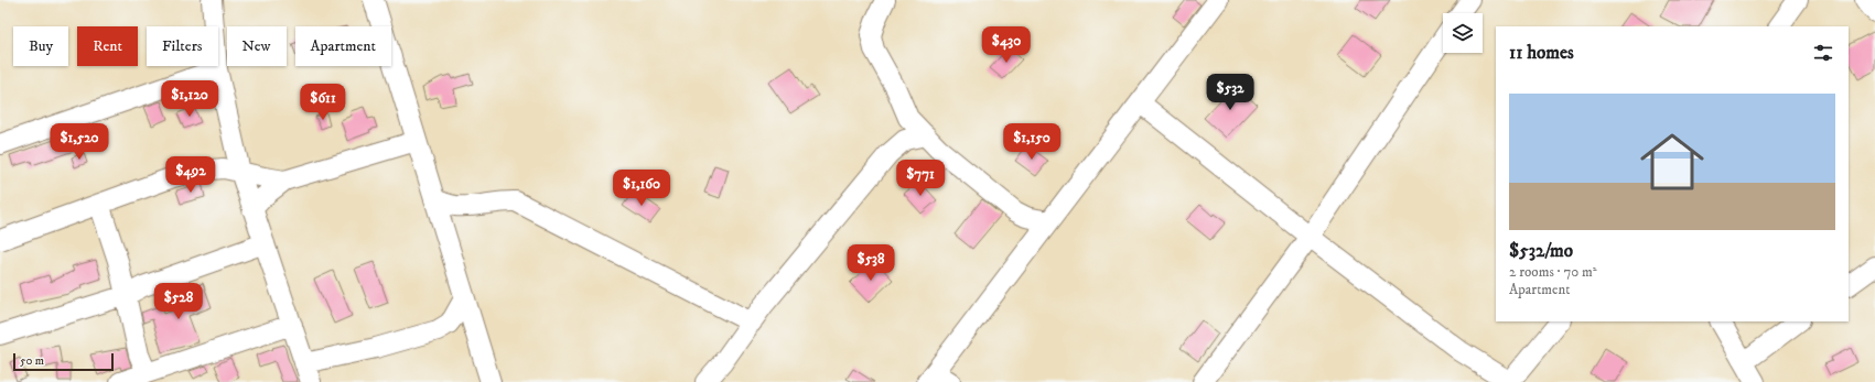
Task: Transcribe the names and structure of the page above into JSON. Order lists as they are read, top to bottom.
{
  "scale_bar": "50 m",
  "page": {
    "price": [
      "$430",
      "$532",
      "$1,120",
      "$611",
      "$1,520",
      "$1,150",
      "$492",
      "$771",
      "$1,160",
      "$538",
      "$528"
    ],
    "chip": [
      "Buy",
      "Rent",
      "Filters",
      "New",
      "Apartment"
    ],
    "heading": "11 homes",
    "list": [
      {
        "name": "$532/mo",
        "note": "2 rooms · 70 m² · Apartment"
      }
    ],
    "scale": "50 m"
  }
}
